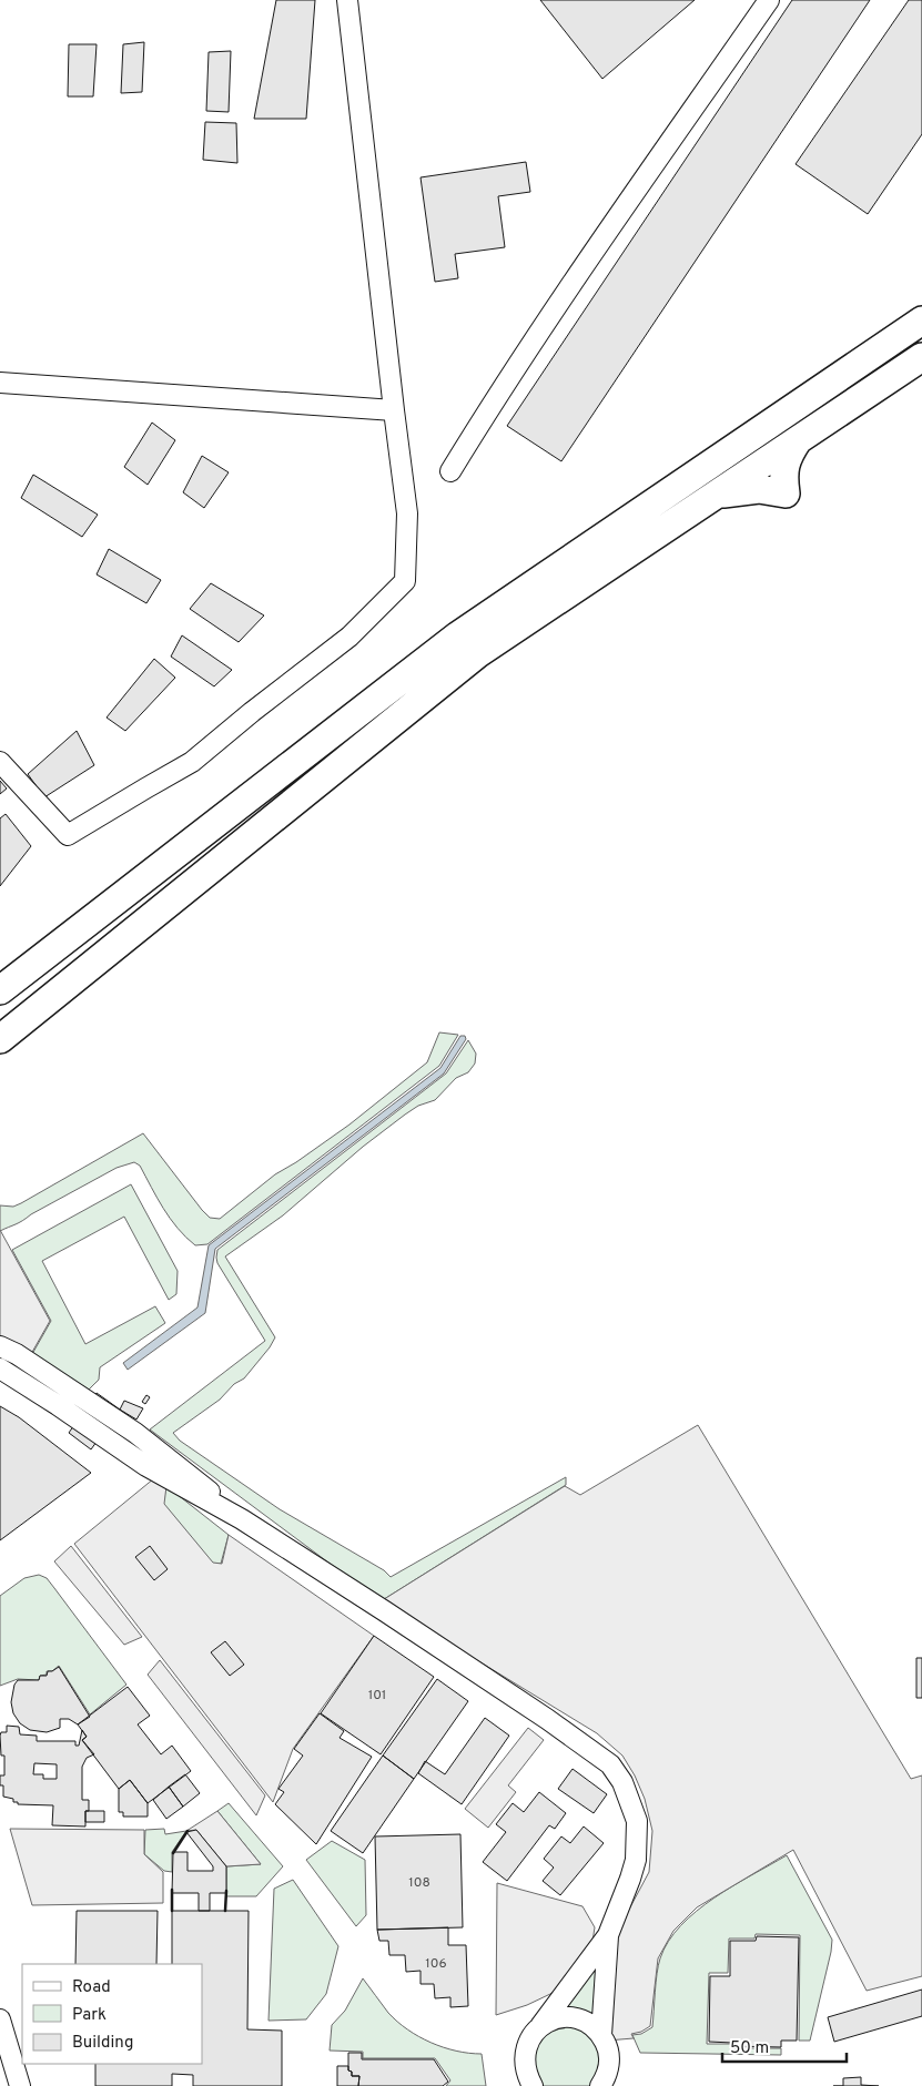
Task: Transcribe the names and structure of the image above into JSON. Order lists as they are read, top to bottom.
{
  "house_numbers": ["101", "108", "106"],
  "legend": ["Road", "Park", "Building"],
  "scale_bar": "50 m"
}
